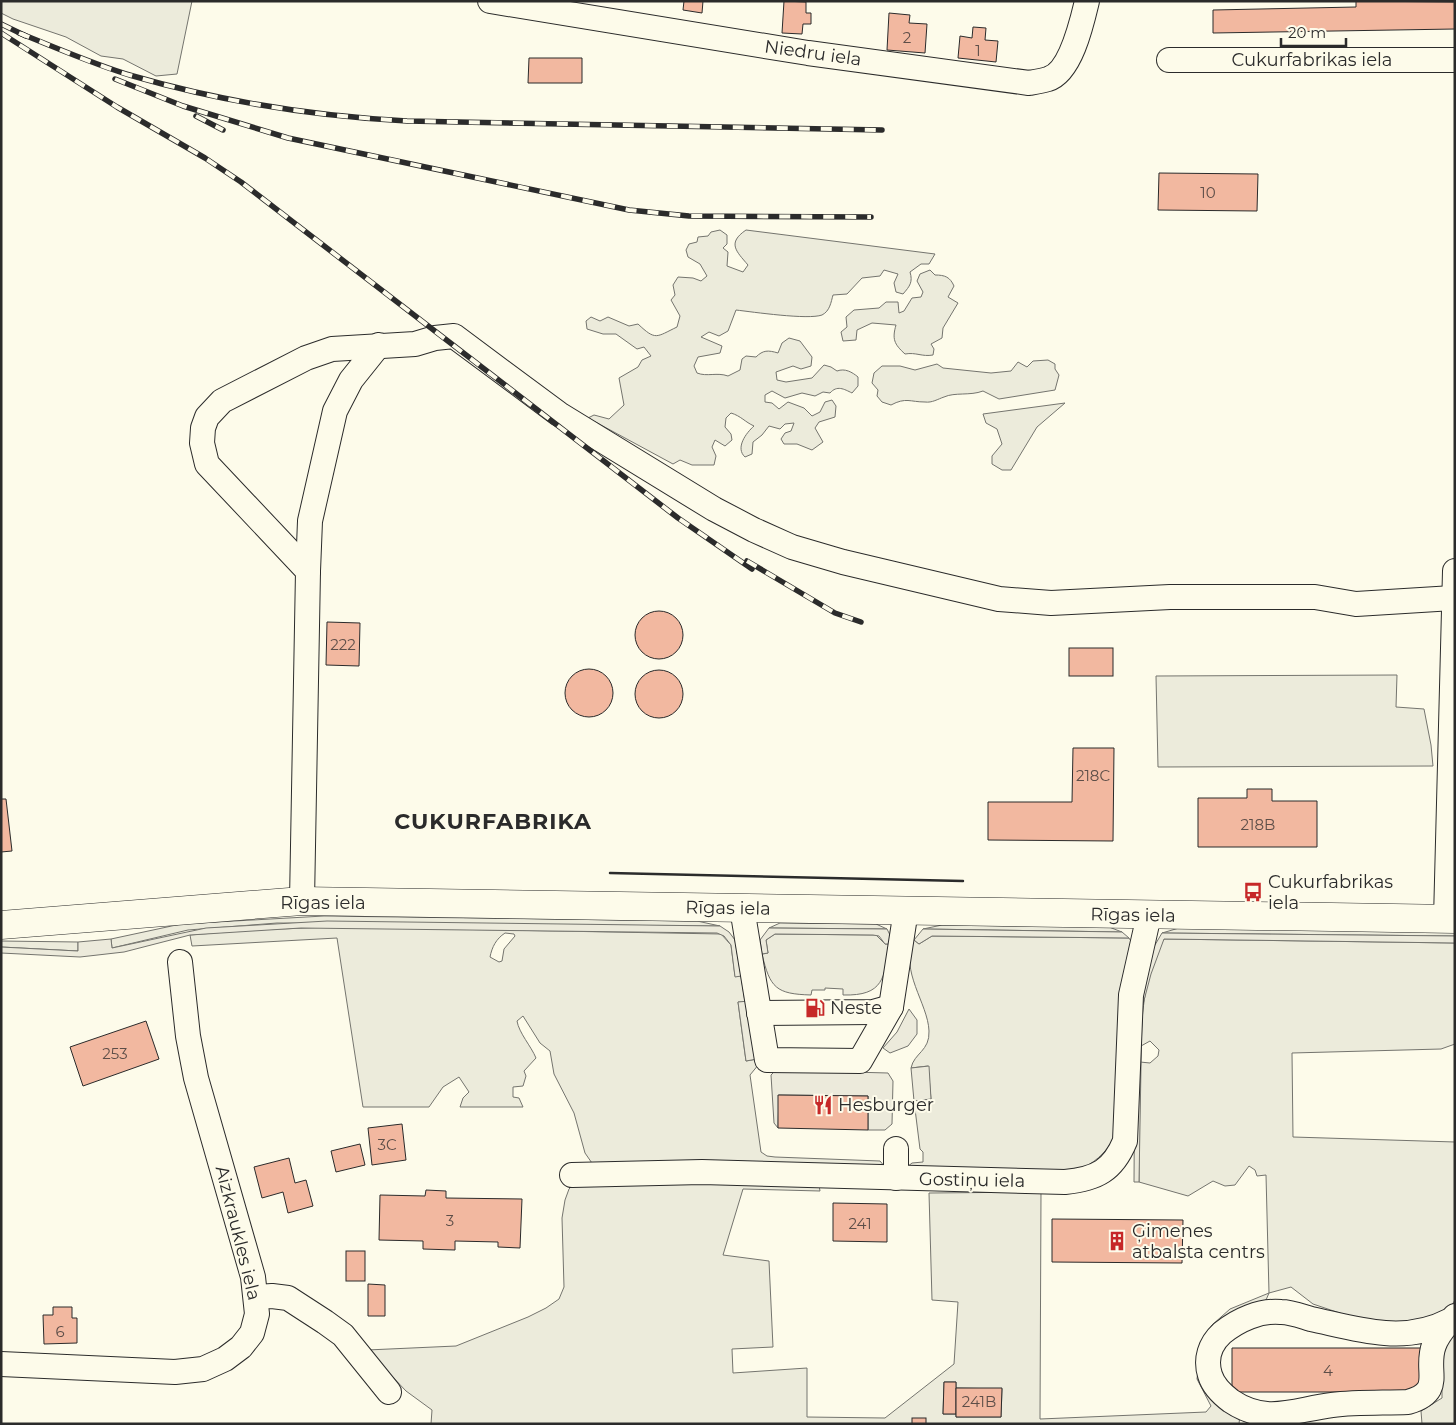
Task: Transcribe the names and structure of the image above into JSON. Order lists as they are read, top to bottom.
{
  "streets": {
    "highway": ["Rīgas iela"],
    "street": [
      "Niedru iela",
      "Cukurfabrikas iela",
      "Gostiņu iela",
      "Aizkraukles iela"
    ]
  },
  "crossings": [
    ["Rīgas iela", "Gostiņu iela"]
  ],
  "districts": ["CUKURFABRIKA"],
  "places": {
    "bus stop": ["Cukurfabrikas iela"],
    "fuel station": ["Neste"],
    "restaurant": ["Hesburger"],
    "building": ["Ģimenes atbalsta centrs"]
  },
  "house_numbers": [
    "2",
    "1",
    "10",
    "222",
    "218C",
    "218B",
    "253",
    "3C",
    "3",
    "241",
    "6",
    "4",
    "241B"
  ],
  "scale_bar": "20 m"
}
